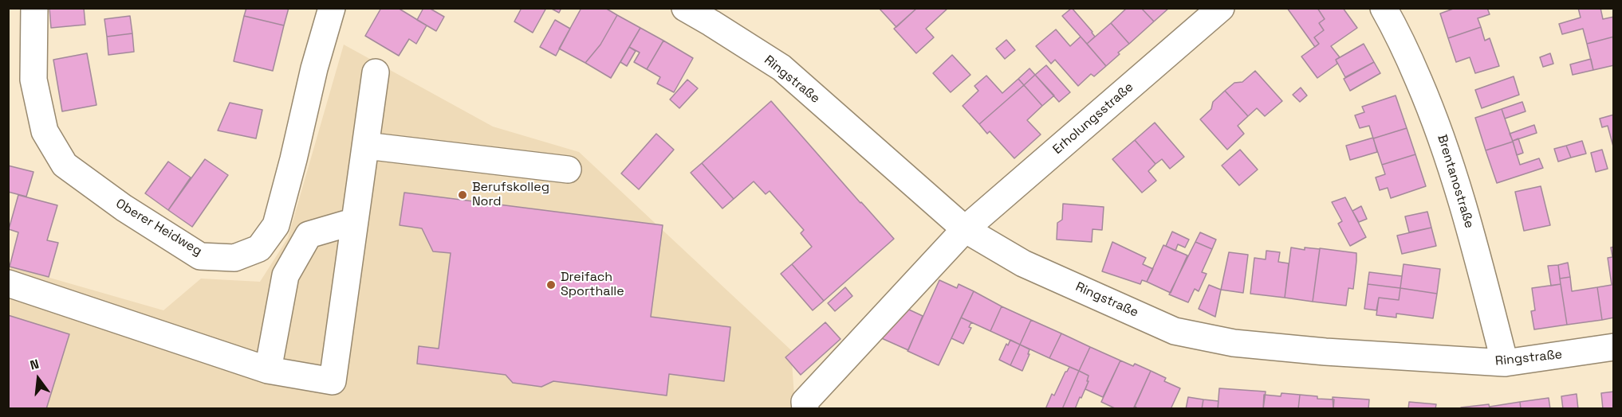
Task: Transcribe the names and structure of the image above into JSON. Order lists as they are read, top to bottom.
{
  "streets": {
    "street": [
      "Ringstraße",
      "Erholungsstraße",
      "Brentanostraße",
      "Oberer Heidweg"
    ]
  },
  "crossings": [
    ["Ringstraße", "Erholungsstraße"],
    ["Ringstraße", "Brentanostraße"]
  ],
  "places": ["Berufskolleg Nord", "Dreifach Sporthalle"],
  "north": "top"
}
